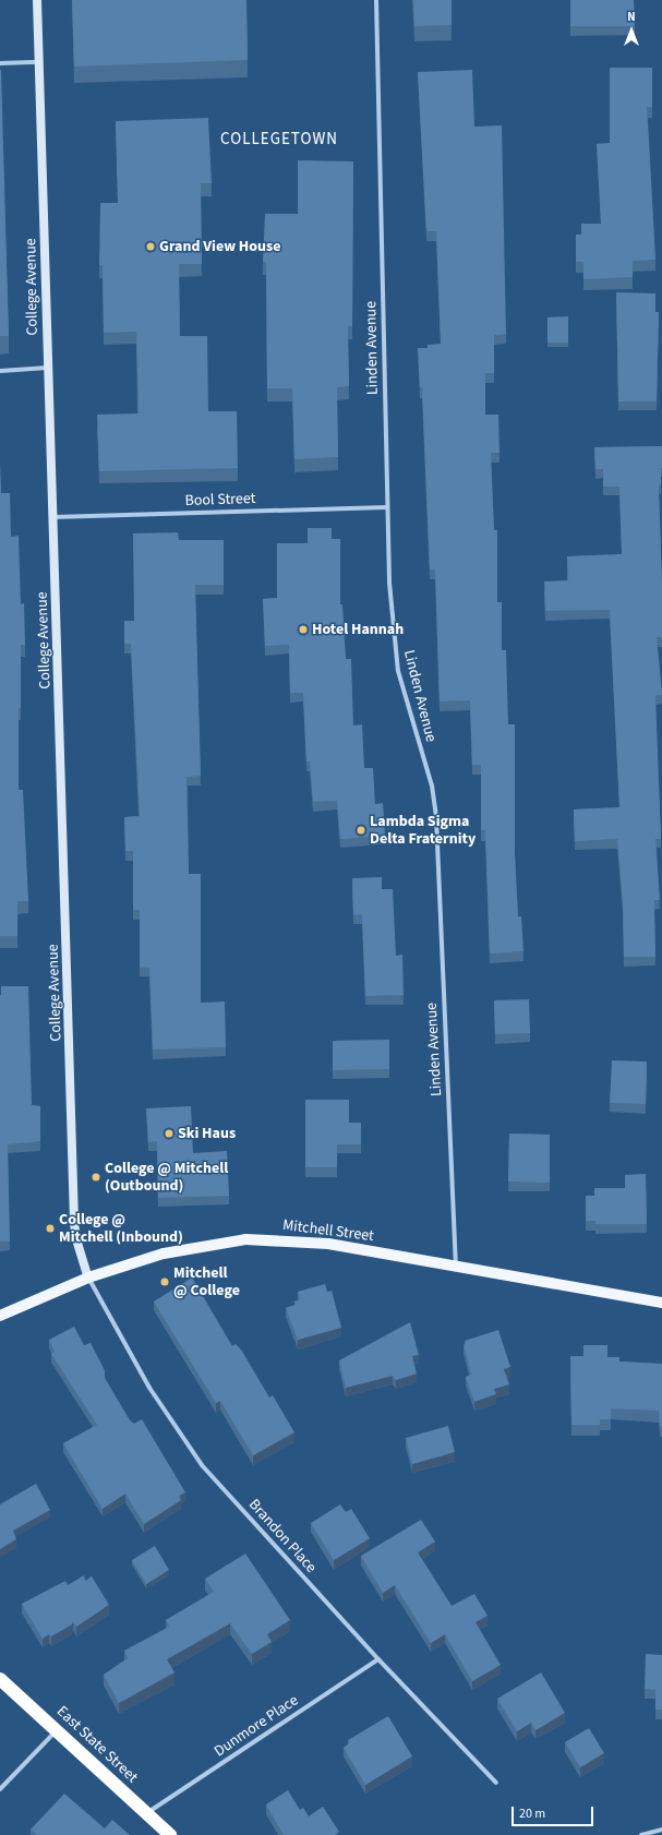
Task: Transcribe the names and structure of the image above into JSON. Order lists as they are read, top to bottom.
{
  "streets": {
    "highway": ["East State Street"],
    "main road": ["Mitchell Street"],
    "street": [
      "College Avenue",
      "Linden Avenue",
      "Bool Street",
      "Brandon Place",
      "Dunmore Place"
    ]
  },
  "crossings": [
    ["College Avenue", "Bool Street"],
    ["College Avenue", "Mitchell Street"],
    ["College Avenue", "Brandon Place"],
    ["Linden Avenue", "Bool Street"],
    ["Linden Avenue", "Mitchell Street"],
    ["Mitchell Street", "Brandon Place"],
    ["Brandon Place", "Dunmore Place"],
    ["Dunmore Place", "East State Street"]
  ],
  "districts": ["COLLEGETOWN"],
  "places": [
    "Grand View House",
    "Hotel Hannah",
    "Lambda Sigma Delta Fraternity",
    "Ski Haus",
    "College @ Mitchell (Outbound)",
    "College @ Mitchell (Inbound)",
    "Mitchell @ College"
  ],
  "scale_bar": "20 m",
  "north": "top"
}
